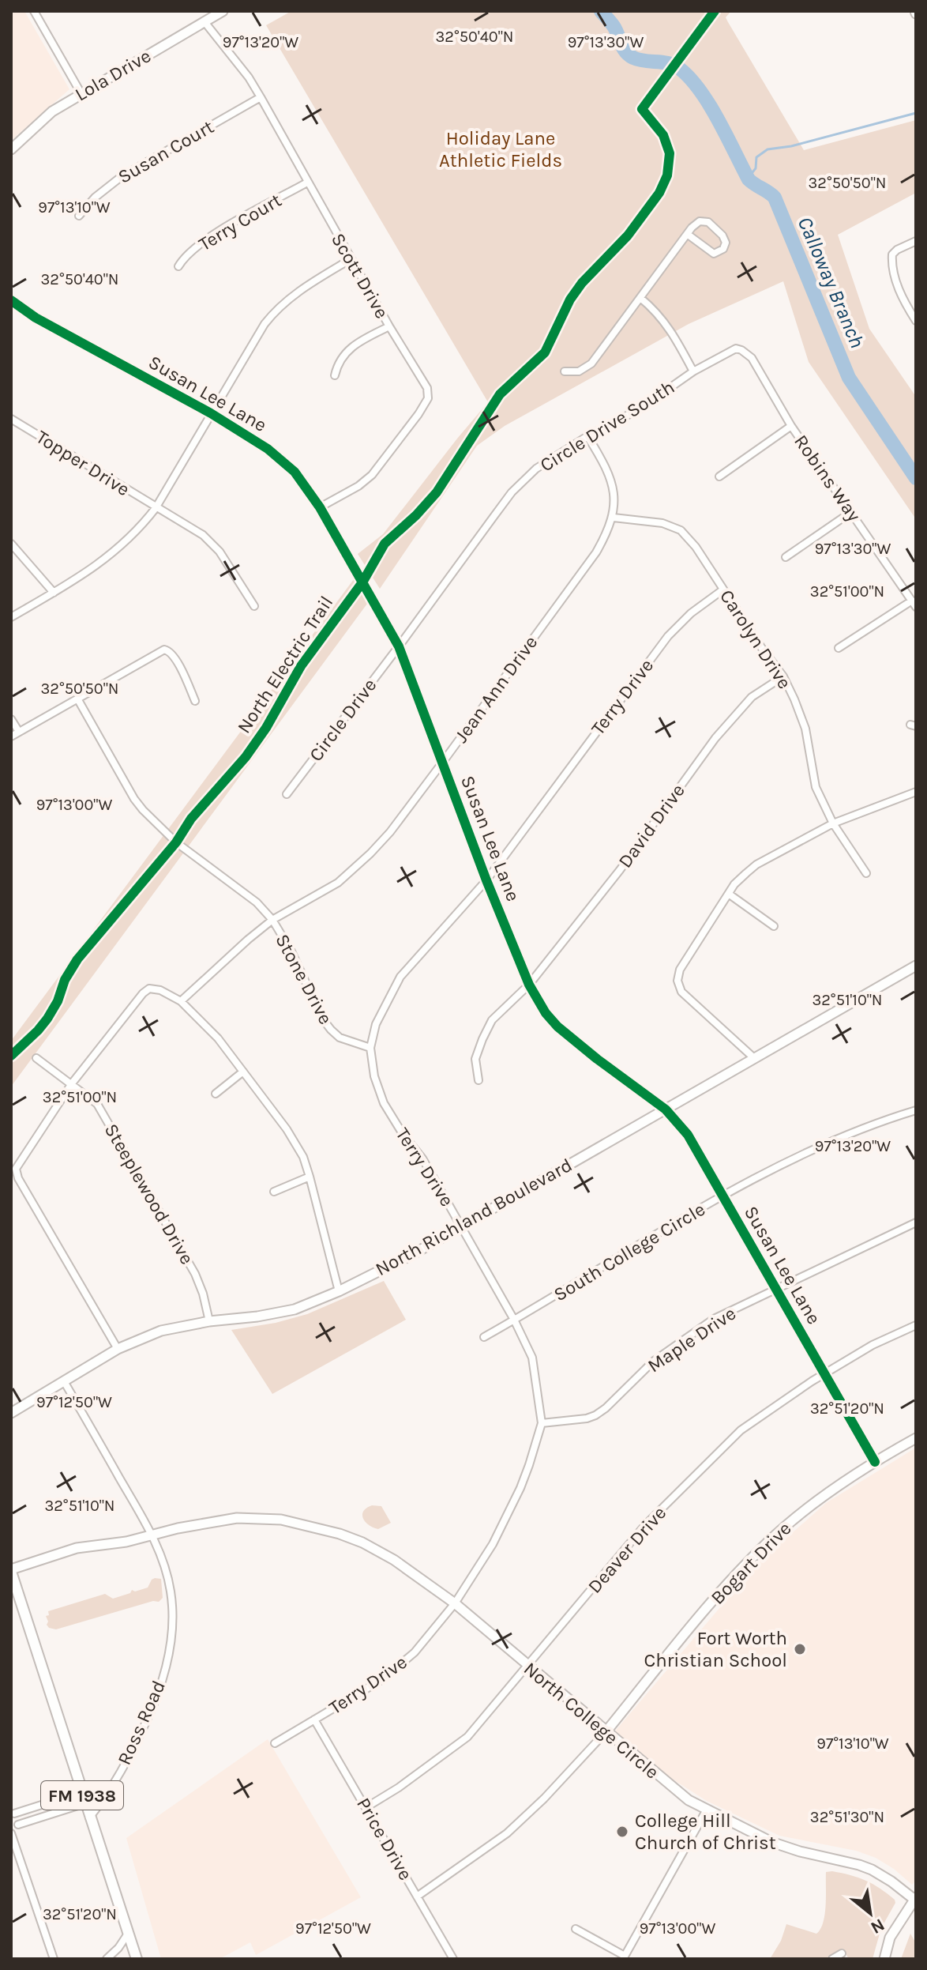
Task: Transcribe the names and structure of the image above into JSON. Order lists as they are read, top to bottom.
{
  "streets": {
    "main road": ["FM 1938"],
    "street": [
      "Lola Drive",
      "Susan Court",
      "Terry Court",
      "Scott Drive",
      "Susan Lee Lane",
      "Circle Drive South",
      "Topper Drive",
      "Robins Way",
      "Carolyn Drive",
      "Jean Ann Drive",
      "Terry Drive",
      "Circle Drive",
      "David Drive",
      "Stone Drive",
      "Steeplewood Drive",
      "North Richland Boulevard",
      "South College Circle",
      "Maple Drive",
      "Deaver Drive",
      "Bogart Drive",
      "North College Circle",
      "Ross Road",
      "Price Drive"
    ],
    "cycle path": ["North Electric Trail"]
  },
  "crossings": [
    ["Lola Drive", "Scott Drive"],
    ["Susan Court", "Scott Drive"],
    ["Terry Court", "Scott Drive"],
    ["Scott Drive", "Susan Lee Lane"],
    ["Susan Lee Lane", "Circle Drive South"],
    ["Susan Lee Lane", "Jean Ann Drive"],
    ["Susan Lee Lane", "Terry Drive"],
    ["Susan Lee Lane", "Circle Drive"],
    ["Susan Lee Lane", "David Drive"],
    ["Susan Lee Lane", "North Richland Boulevard"],
    ["Susan Lee Lane", "South College Circle"],
    ["Susan Lee Lane", "Maple Drive"],
    ["Susan Lee Lane", "Deaver Drive"],
    ["Susan Lee Lane", "Bogart Drive"],
    ["Circle Drive South", "Robins Way"],
    ["Circle Drive South", "Jean Ann Drive"],
    ["Circle Drive South", "Circle Drive"],
    ["Carolyn Drive", "Jean Ann Drive"],
    ["Carolyn Drive", "Terry Drive"],
    ["Carolyn Drive", "David Drive"],
    ["Jean Ann Drive", "Stone Drive"],
    ["Terry Drive", "Stone Drive"],
    ["Terry Drive", "North Richland Boulevard"],
    ["Terry Drive", "South College Circle"],
    ["Terry Drive", "Maple Drive"],
    ["Terry Drive", "North College Circle"],
    ["Terry Drive", "Price Drive"],
    ["Steeplewood Drive", "North Richland Boulevard"],
    ["North Richland Boulevard", "Ross Road"],
    ["Deaver Drive", "North College Circle"],
    ["Deaver Drive", "Price Drive"],
    ["Bogart Drive", "North College Circle"],
    ["Bogart Drive", "Price Drive"],
    ["North College Circle", "Ross Road"],
    ["North College Circle", "FM 1938"],
    ["Ross Road", "FM 1938"]
  ],
  "water": ["Calloway Branch"],
  "parks": ["Holiday Lane Athletic Fields"],
  "places": ["Fort Worth Christian School", "College Hill Church of Christ"],
  "north": "bottom right",
  "coordinates": [
    "32°50'40\"N",
    "97°13'20\"W",
    "97°13'30\"W",
    "32°50'50\"N",
    "97°13'10\"W",
    "32°51'00\"N",
    "97°13'00\"W",
    "32°51'10\"N",
    "97°12'50\"W",
    "32°51'20\"N",
    "32°51'30\"N"
  ]
}
